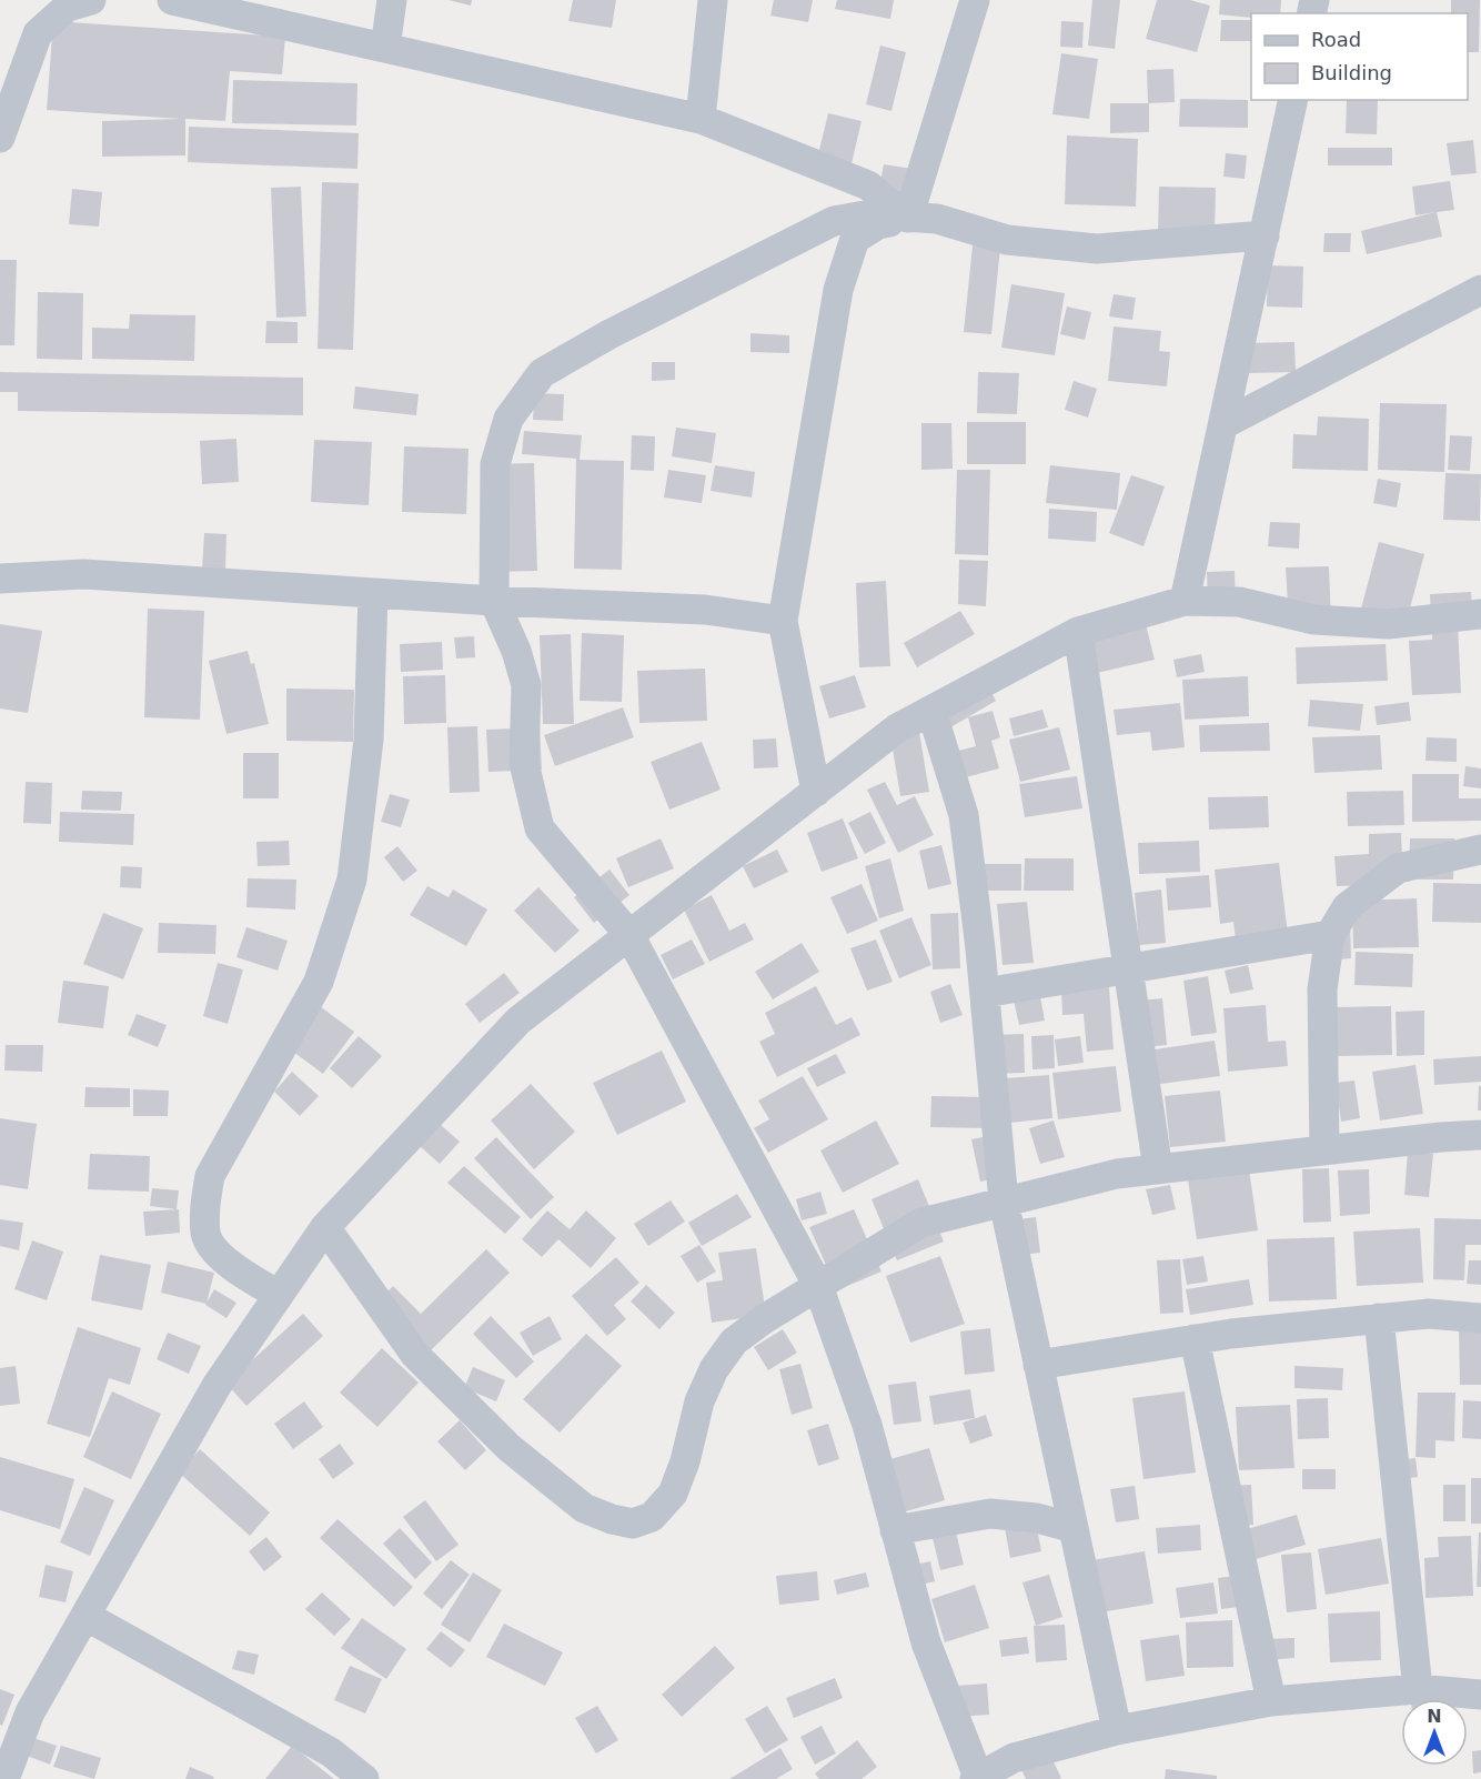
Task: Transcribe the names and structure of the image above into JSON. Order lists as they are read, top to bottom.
{
  "legend": ["Road", "Building"],
  "north": "top"
}
